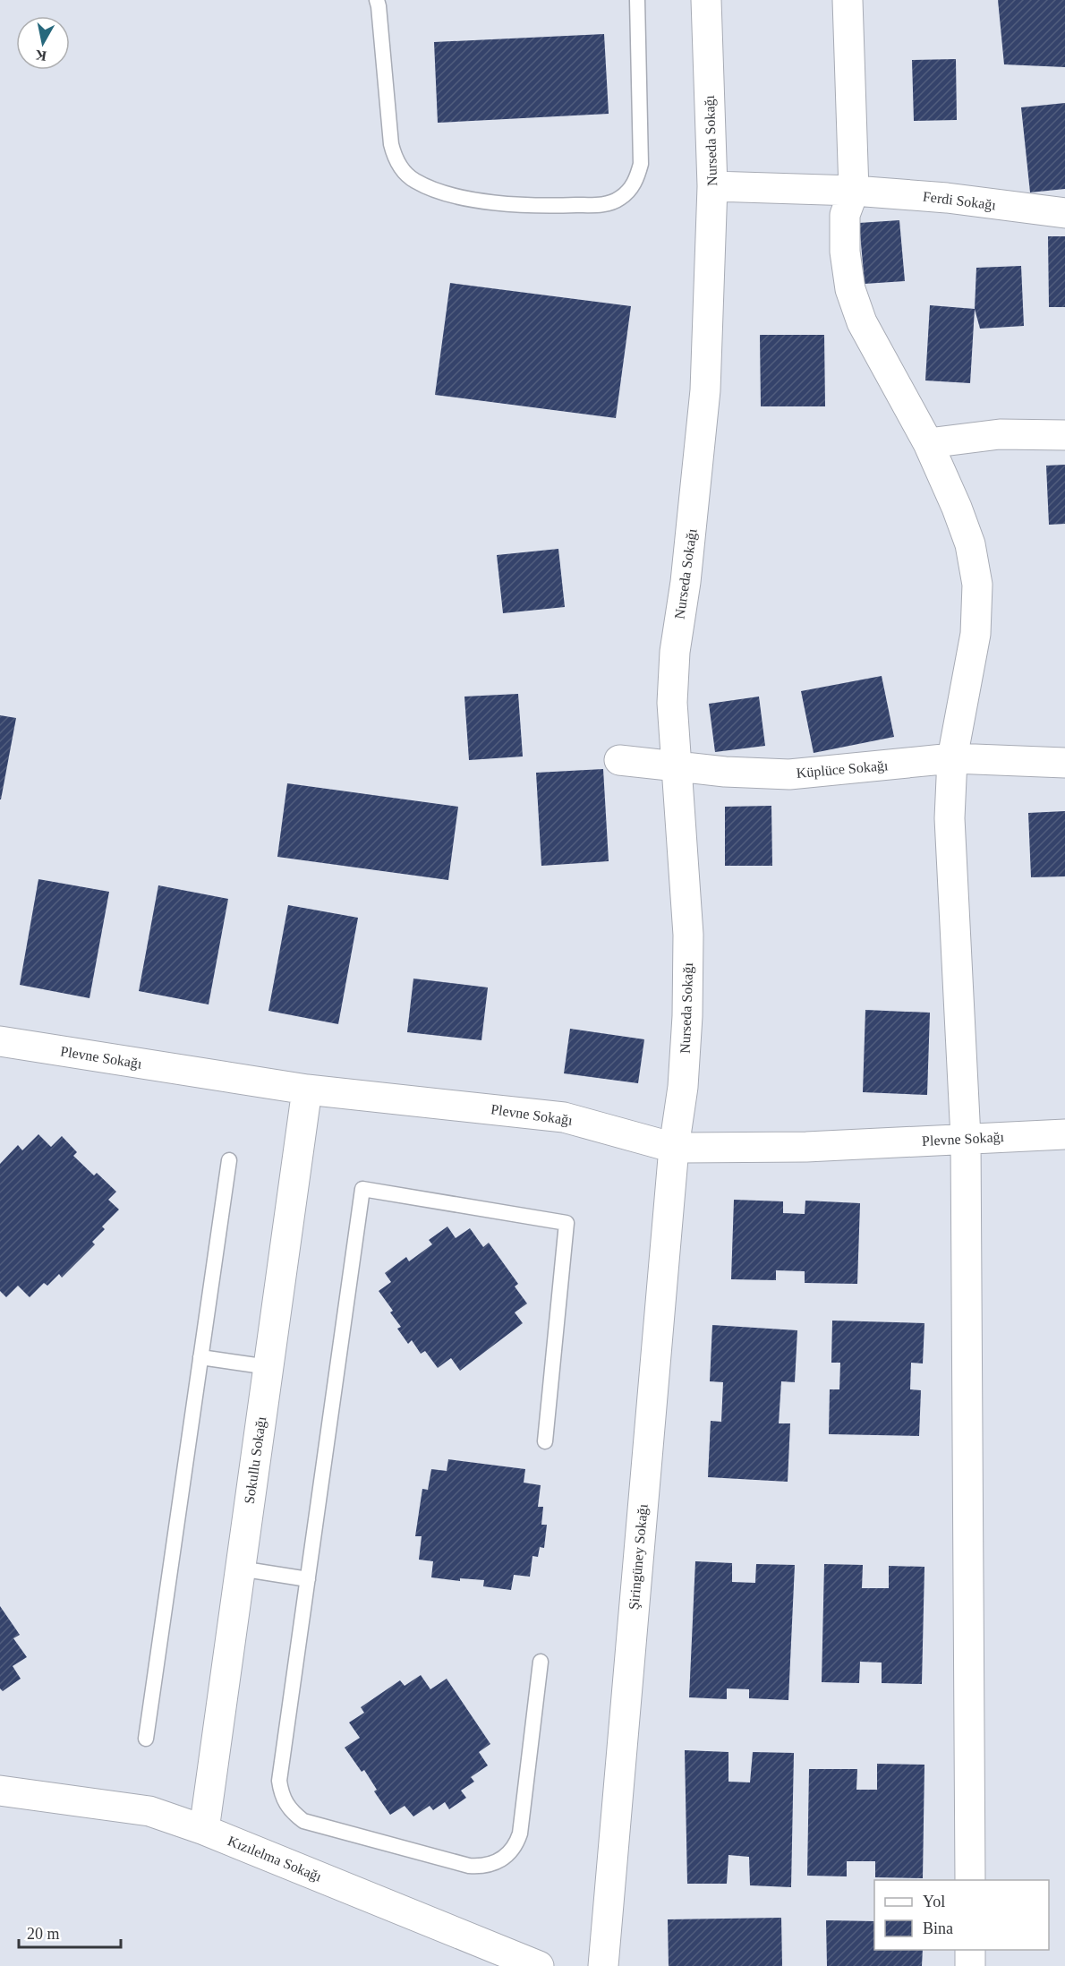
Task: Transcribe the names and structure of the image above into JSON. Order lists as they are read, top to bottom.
{
  "streets": {
    "street": [
      "Nurseda Sokağı",
      "Ferdi Sokağı",
      "Küplüce Sokağı",
      "Plevne Sokağı",
      "Sokullu Sokağı",
      "Şiringüney Sokağı",
      "Kızılelma Sokağı"
    ]
  },
  "crossings": [
    ["Nurseda Sokağı", "Ferdi Sokağı"],
    ["Nurseda Sokağı", "Küplüce Sokağı"],
    ["Nurseda Sokağı", "Plevne Sokağı"],
    ["Nurseda Sokağı", "Şiringüney Sokağı"],
    ["Plevne Sokağı", "Sokullu Sokağı"],
    ["Plevne Sokağı", "Şiringüney Sokağı"],
    ["Sokullu Sokağı", "Kızılelma Sokağı"]
  ],
  "legend": ["Yol", "Bina"],
  "scale_bar": "20 m",
  "north": "bottom"
}
